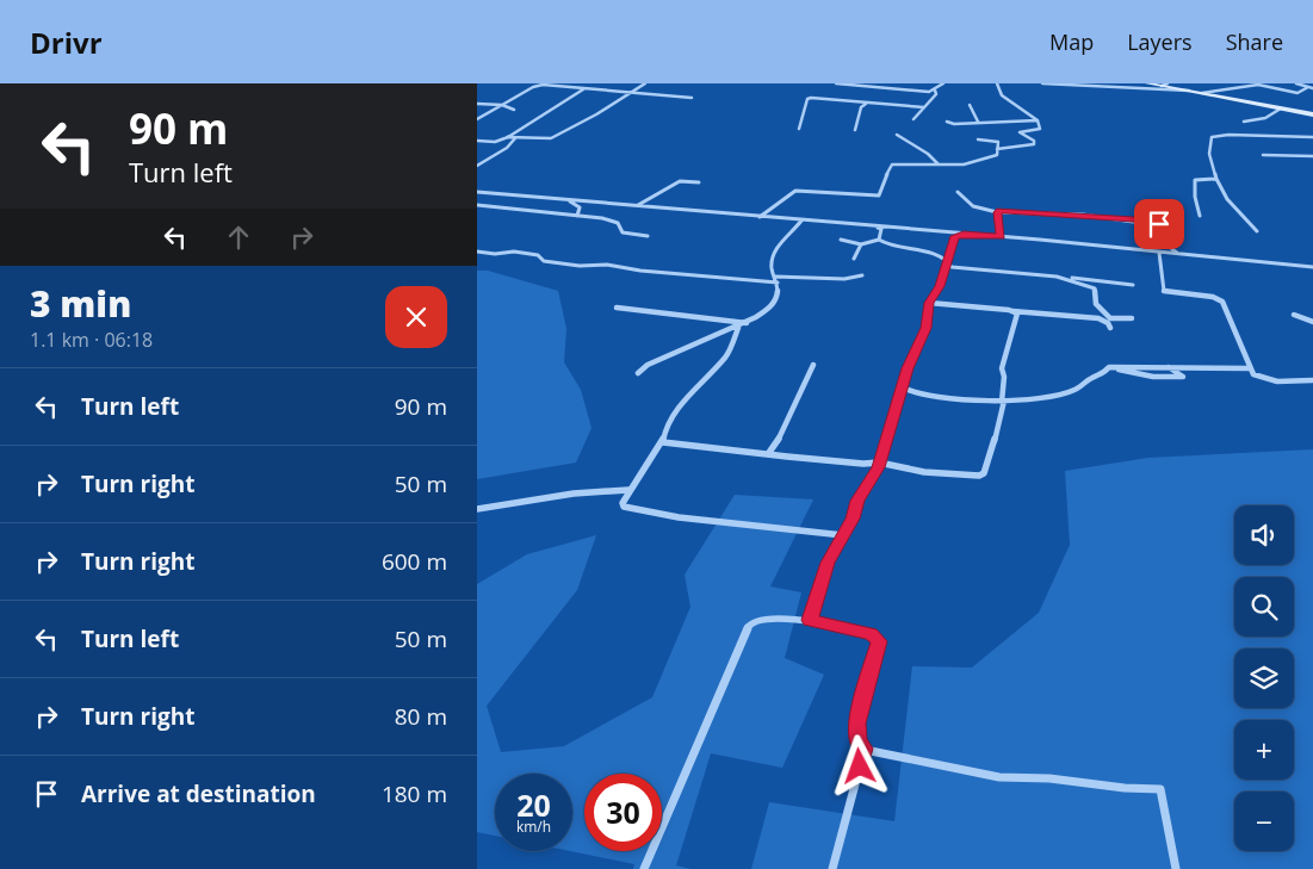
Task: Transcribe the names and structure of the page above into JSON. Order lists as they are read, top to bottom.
{
  "page": {
    "header": "Drivr",
    "nav": ["Map", "Layers", "Share"],
    "turn": ["90 m", "Turn left"],
    "heading": ["3 min", "1.1 km · 06:18"],
    "list": [
      {
        "name": "Turn left",
        "value": "90 m"
      },
      {
        "name": "Turn right",
        "value": "50 m"
      },
      {
        "name": "Turn right",
        "value": "600 m"
      },
      {
        "name": "Turn left",
        "value": "50 m"
      },
      {
        "name": "Turn right",
        "value": "80 m"
      },
      {
        "name": "Arrive at destination",
        "value": "180 m"
      }
    ],
    "map_buttons": ["+", "−"],
    "speed": "20 km/h",
    "limit": "30"
  }
}
